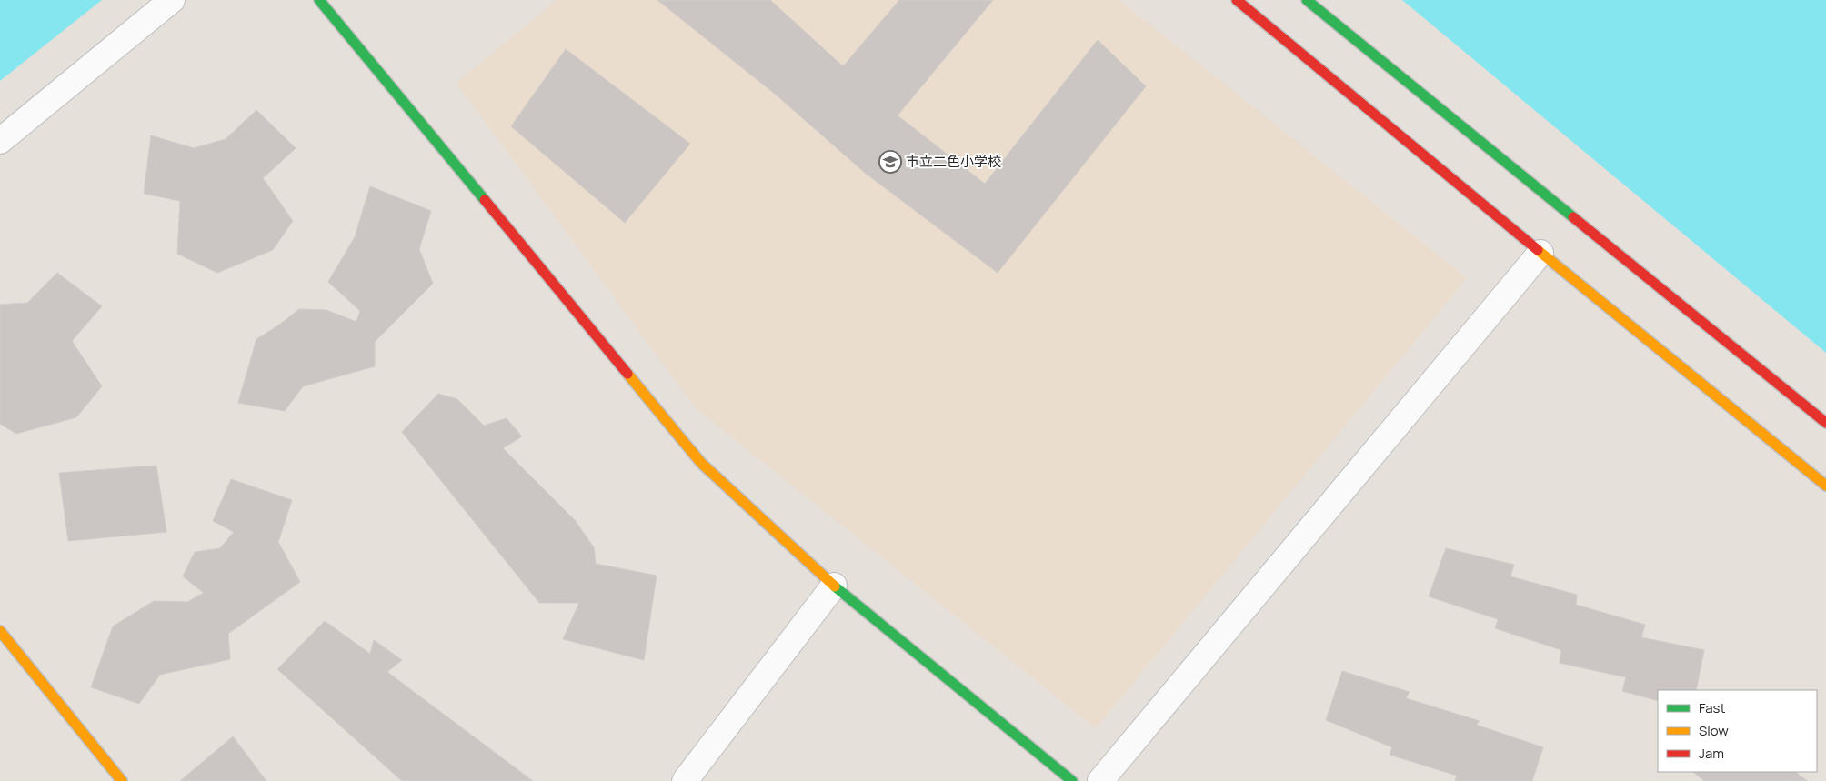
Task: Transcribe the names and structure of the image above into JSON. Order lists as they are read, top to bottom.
{
  "places": {
    "school or university": ["市立二色小学校"]
  },
  "legend": ["Fast", "Slow", "Jam"]
}
